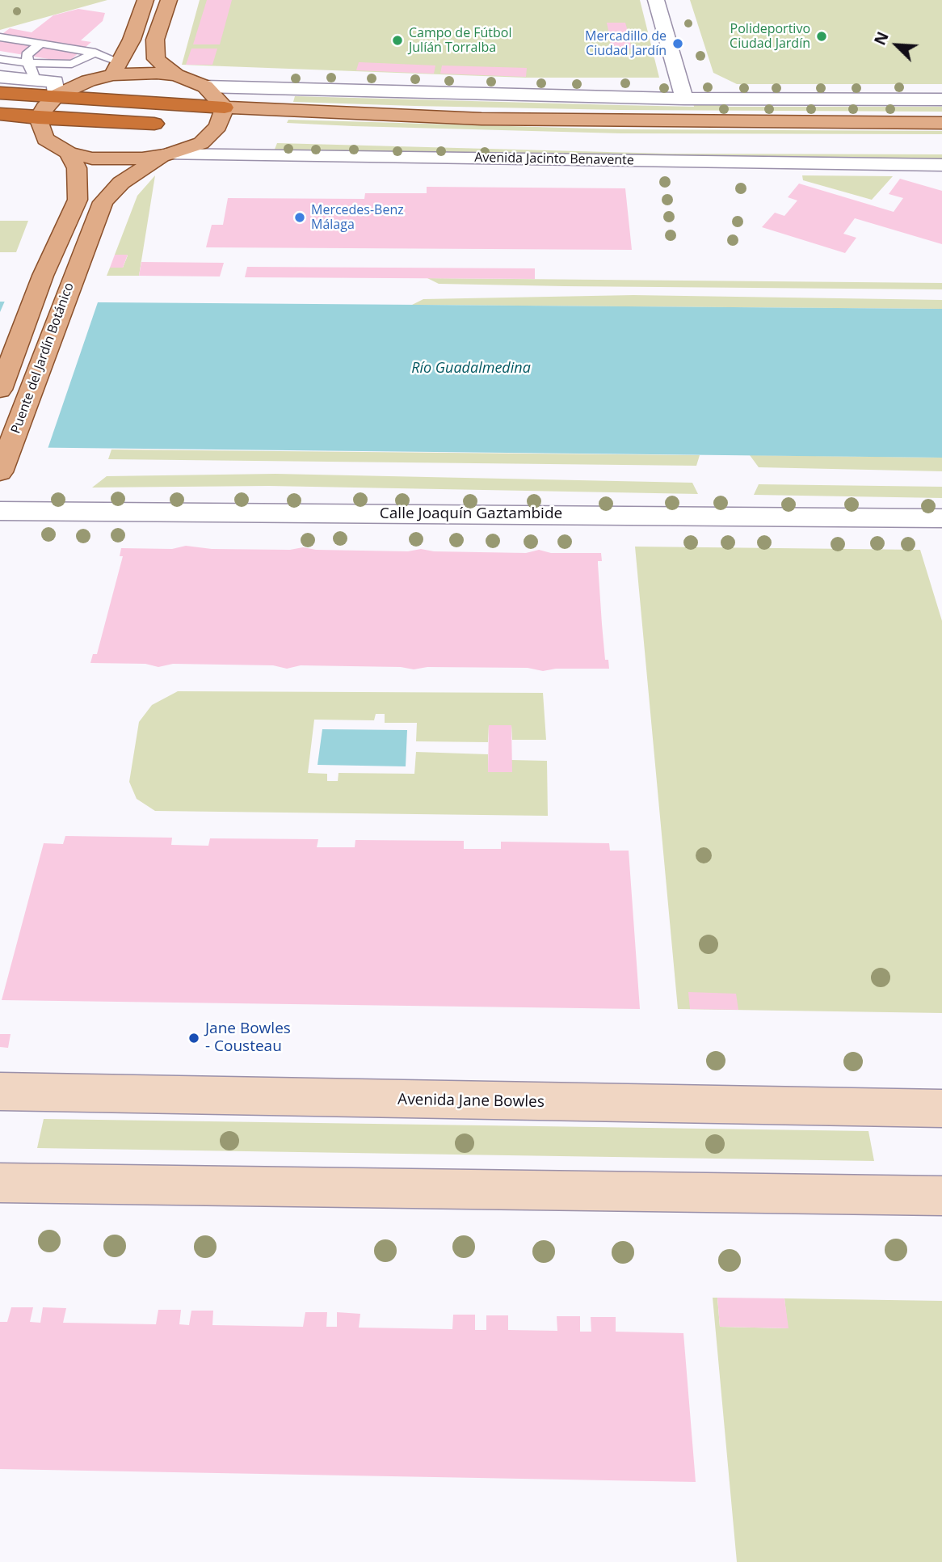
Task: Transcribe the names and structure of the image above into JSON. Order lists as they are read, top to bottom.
{
  "streets": {
    "main road": ["Avenida Jacinto Benavente", "Puente del Jardín Botánico", "Avenida Jane Bowles"],
    "street": ["Calle Joaquín Gaztambide"]
  },
  "crossings": [
    ["Avenida Jacinto Benavente", "Puente del Jardín Botánico"]
  ],
  "water": ["Río Guadalmedina"],
  "places": [
    "Polideportivo Ciudad Jardín",
    "Campo de Fútbol Julíán Torralba",
    "Mercadillo de Ciudad Jardín",
    "Mercedes-Benz Málaga",
    "Jane Bowles - Cousteau"
  ],
  "north": "top left"
}
